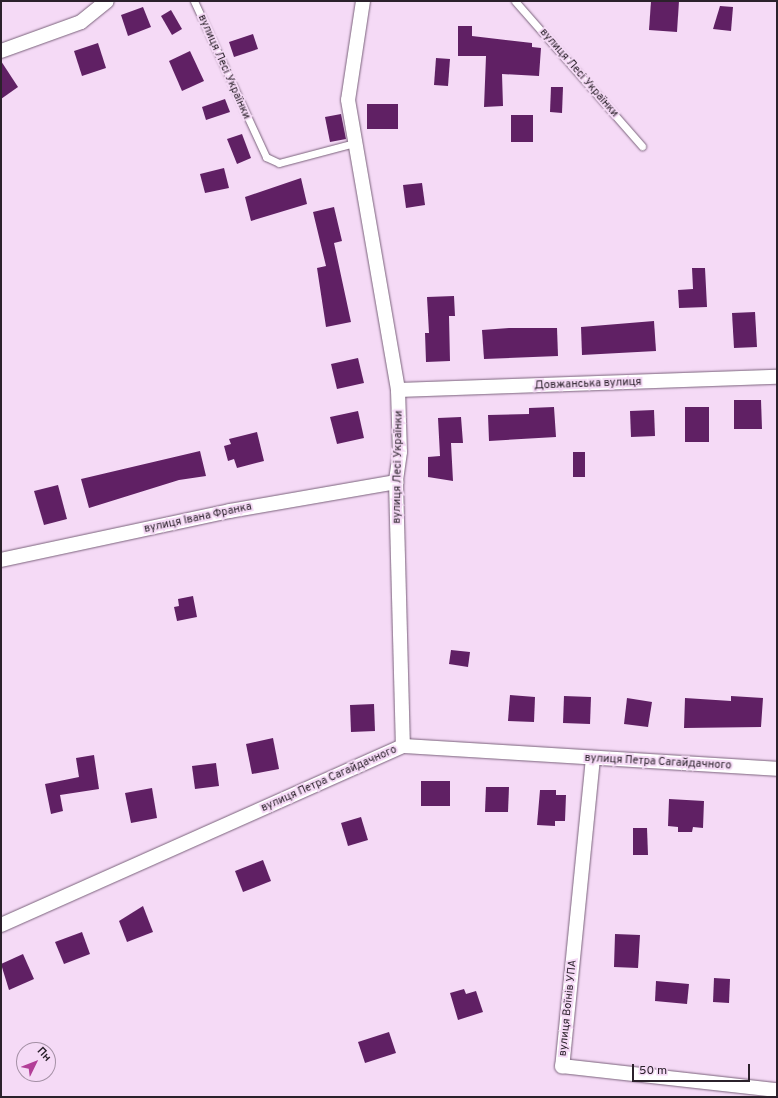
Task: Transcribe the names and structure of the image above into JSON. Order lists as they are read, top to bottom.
{
  "streets": {
    "street": [
      "вулиця Лесі Українки",
      "Довжанська вулиця",
      "вулиця Івана Франка",
      "вулиця Петра Сагайдачного",
      "вулиця Воїнів УПА"
    ]
  },
  "crossings": [
    ["вулиця Лесі Українки", "Довжанська вулиця"],
    ["вулиця Лесі Українки", "вулиця Івана Франка"],
    ["вулиця Лесі Українки", "вулиця Петра Сагайдачного"],
    ["вулиця Петра Сагайдачного", "вулиця Воїнів УПА"]
  ],
  "scale_bar": "50 m",
  "north": "top right"
}
